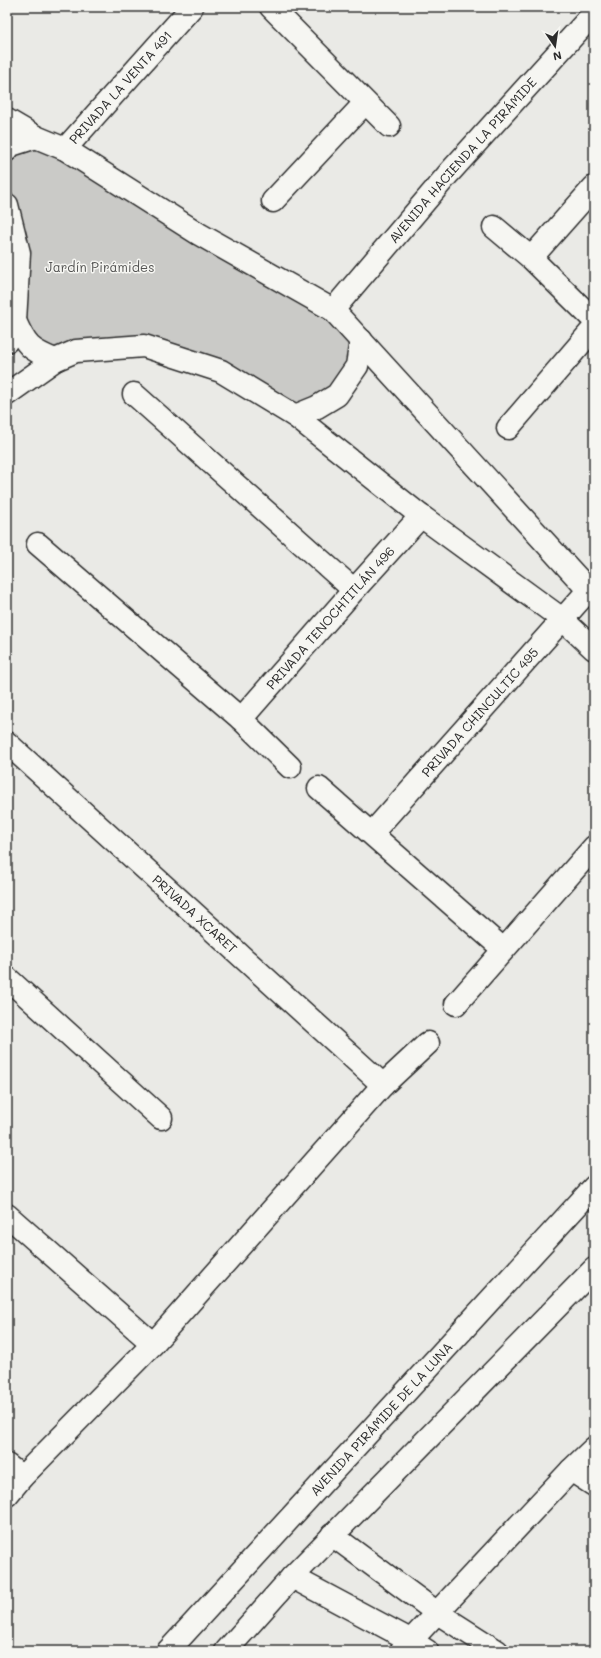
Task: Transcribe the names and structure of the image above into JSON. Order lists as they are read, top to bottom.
{
  "streets": {
    "street": [
      "PRIVADA LA VENTA 491",
      "AVENIDA HACIENDA LA PIRÁMIDE",
      "PRIVADA TENOCHTITLÁN 496",
      "PRIVADA CHINCULTIC 495",
      "PRIVADA XCARET",
      "AVENIDA PIRÁMIDE DE LA LUNA"
    ]
  },
  "parks": ["Jardín Pirámides"],
  "north": "bottom"
}
